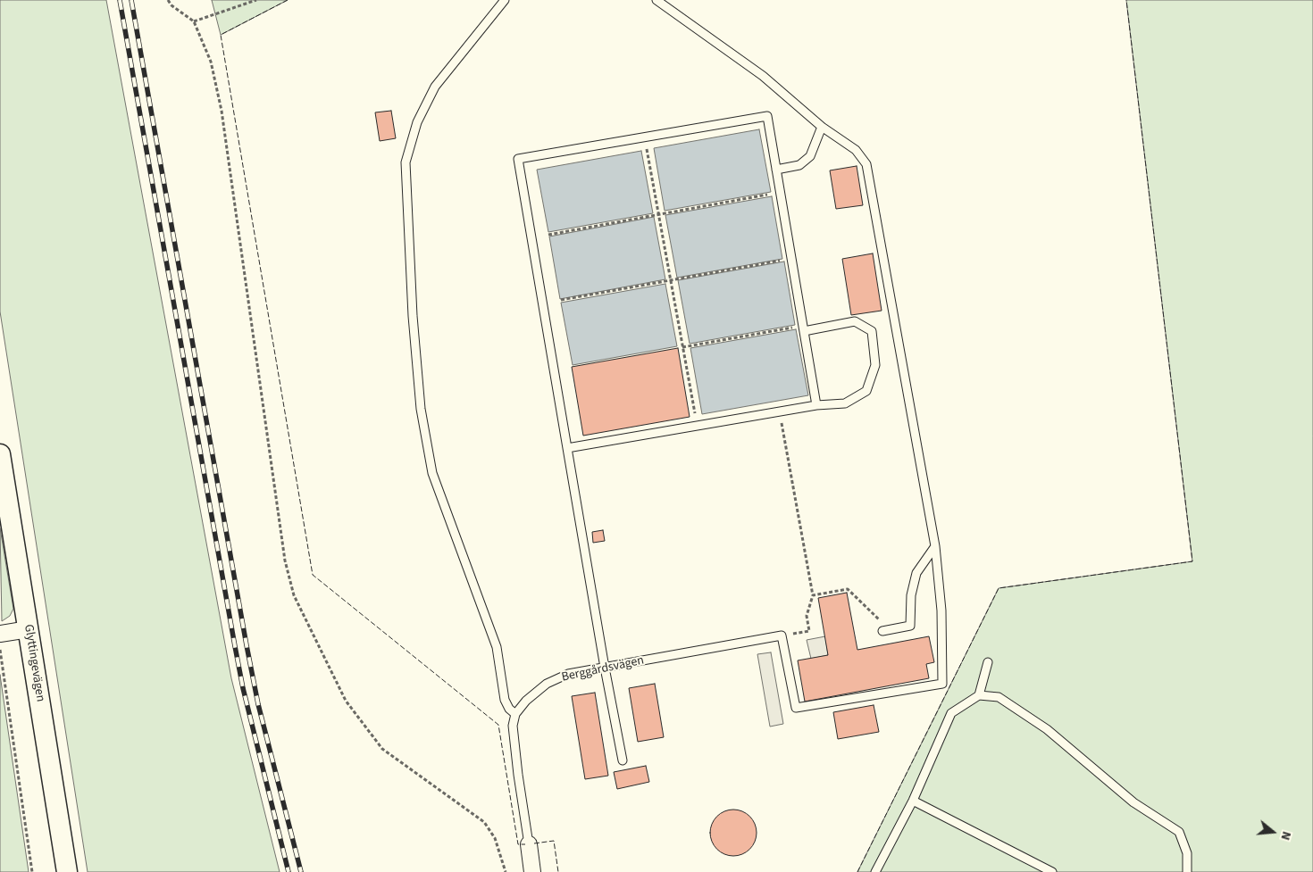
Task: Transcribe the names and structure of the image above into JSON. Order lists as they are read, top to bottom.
{
  "streets": {
    "street": ["Glyttingevägen"],
    "lane": ["Berggårdsvägen"]
  },
  "north": "right"
}
